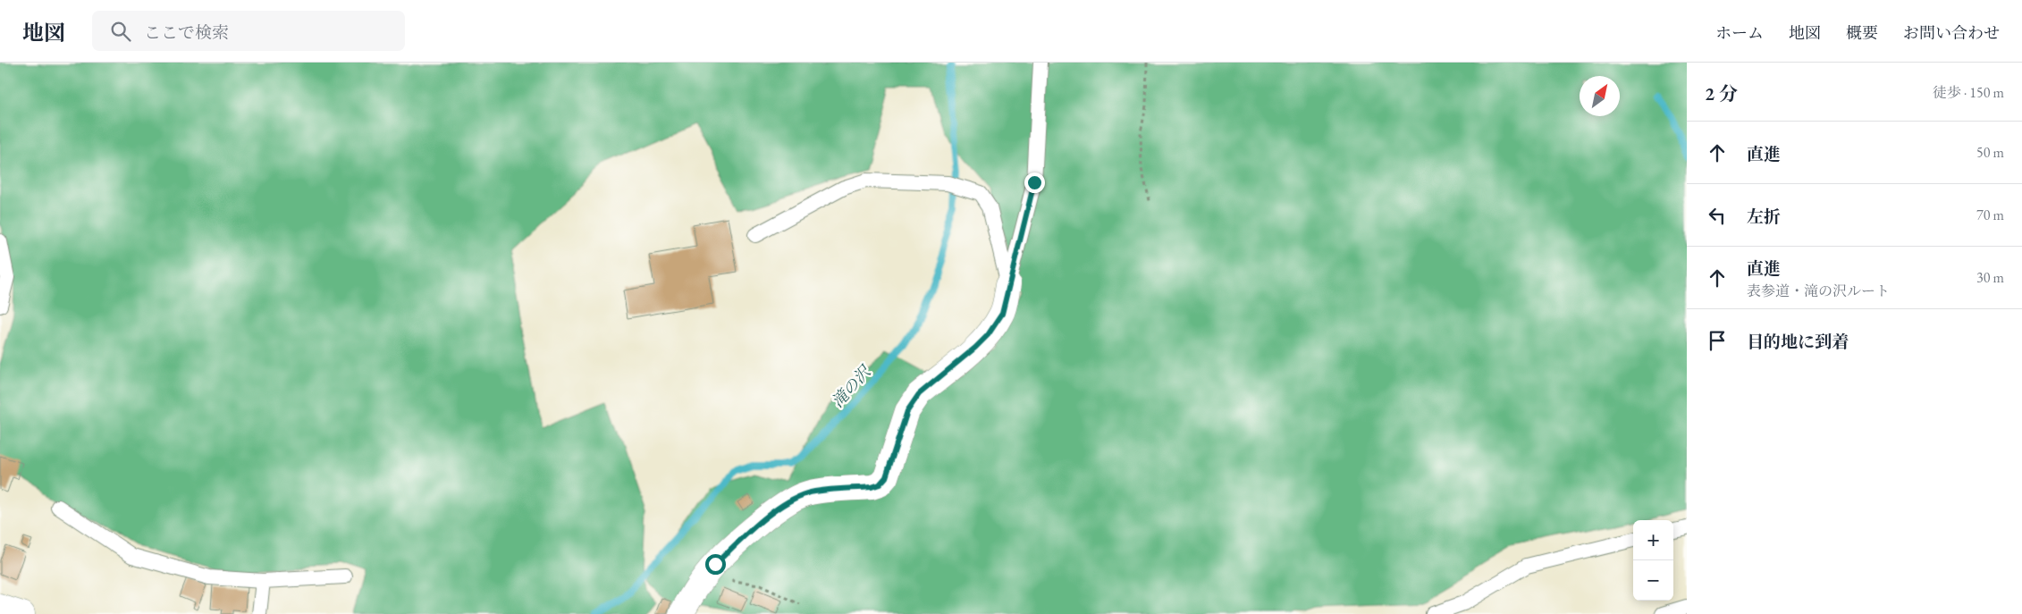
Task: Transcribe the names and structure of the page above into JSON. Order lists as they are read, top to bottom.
{
  "water": ["滝の沢"],
  "north": "top right",
  "page": {
    "header": "地図",
    "search": "ここで検索",
    "nav": [
      "ホーム",
      "地図",
      "概要",
      "お問い合わせ"
    ],
    "heading": ["2 分", "徒歩 · 150 m"],
    "list": [
      ["直進", "50 m"],
      ["左折", "70 m"],
      ["直進", "表参道・滝の沢ルート", "30 m"],
      "目的地に到着"
    ],
    "map_buttons": ["+", "−"]
  }
}
